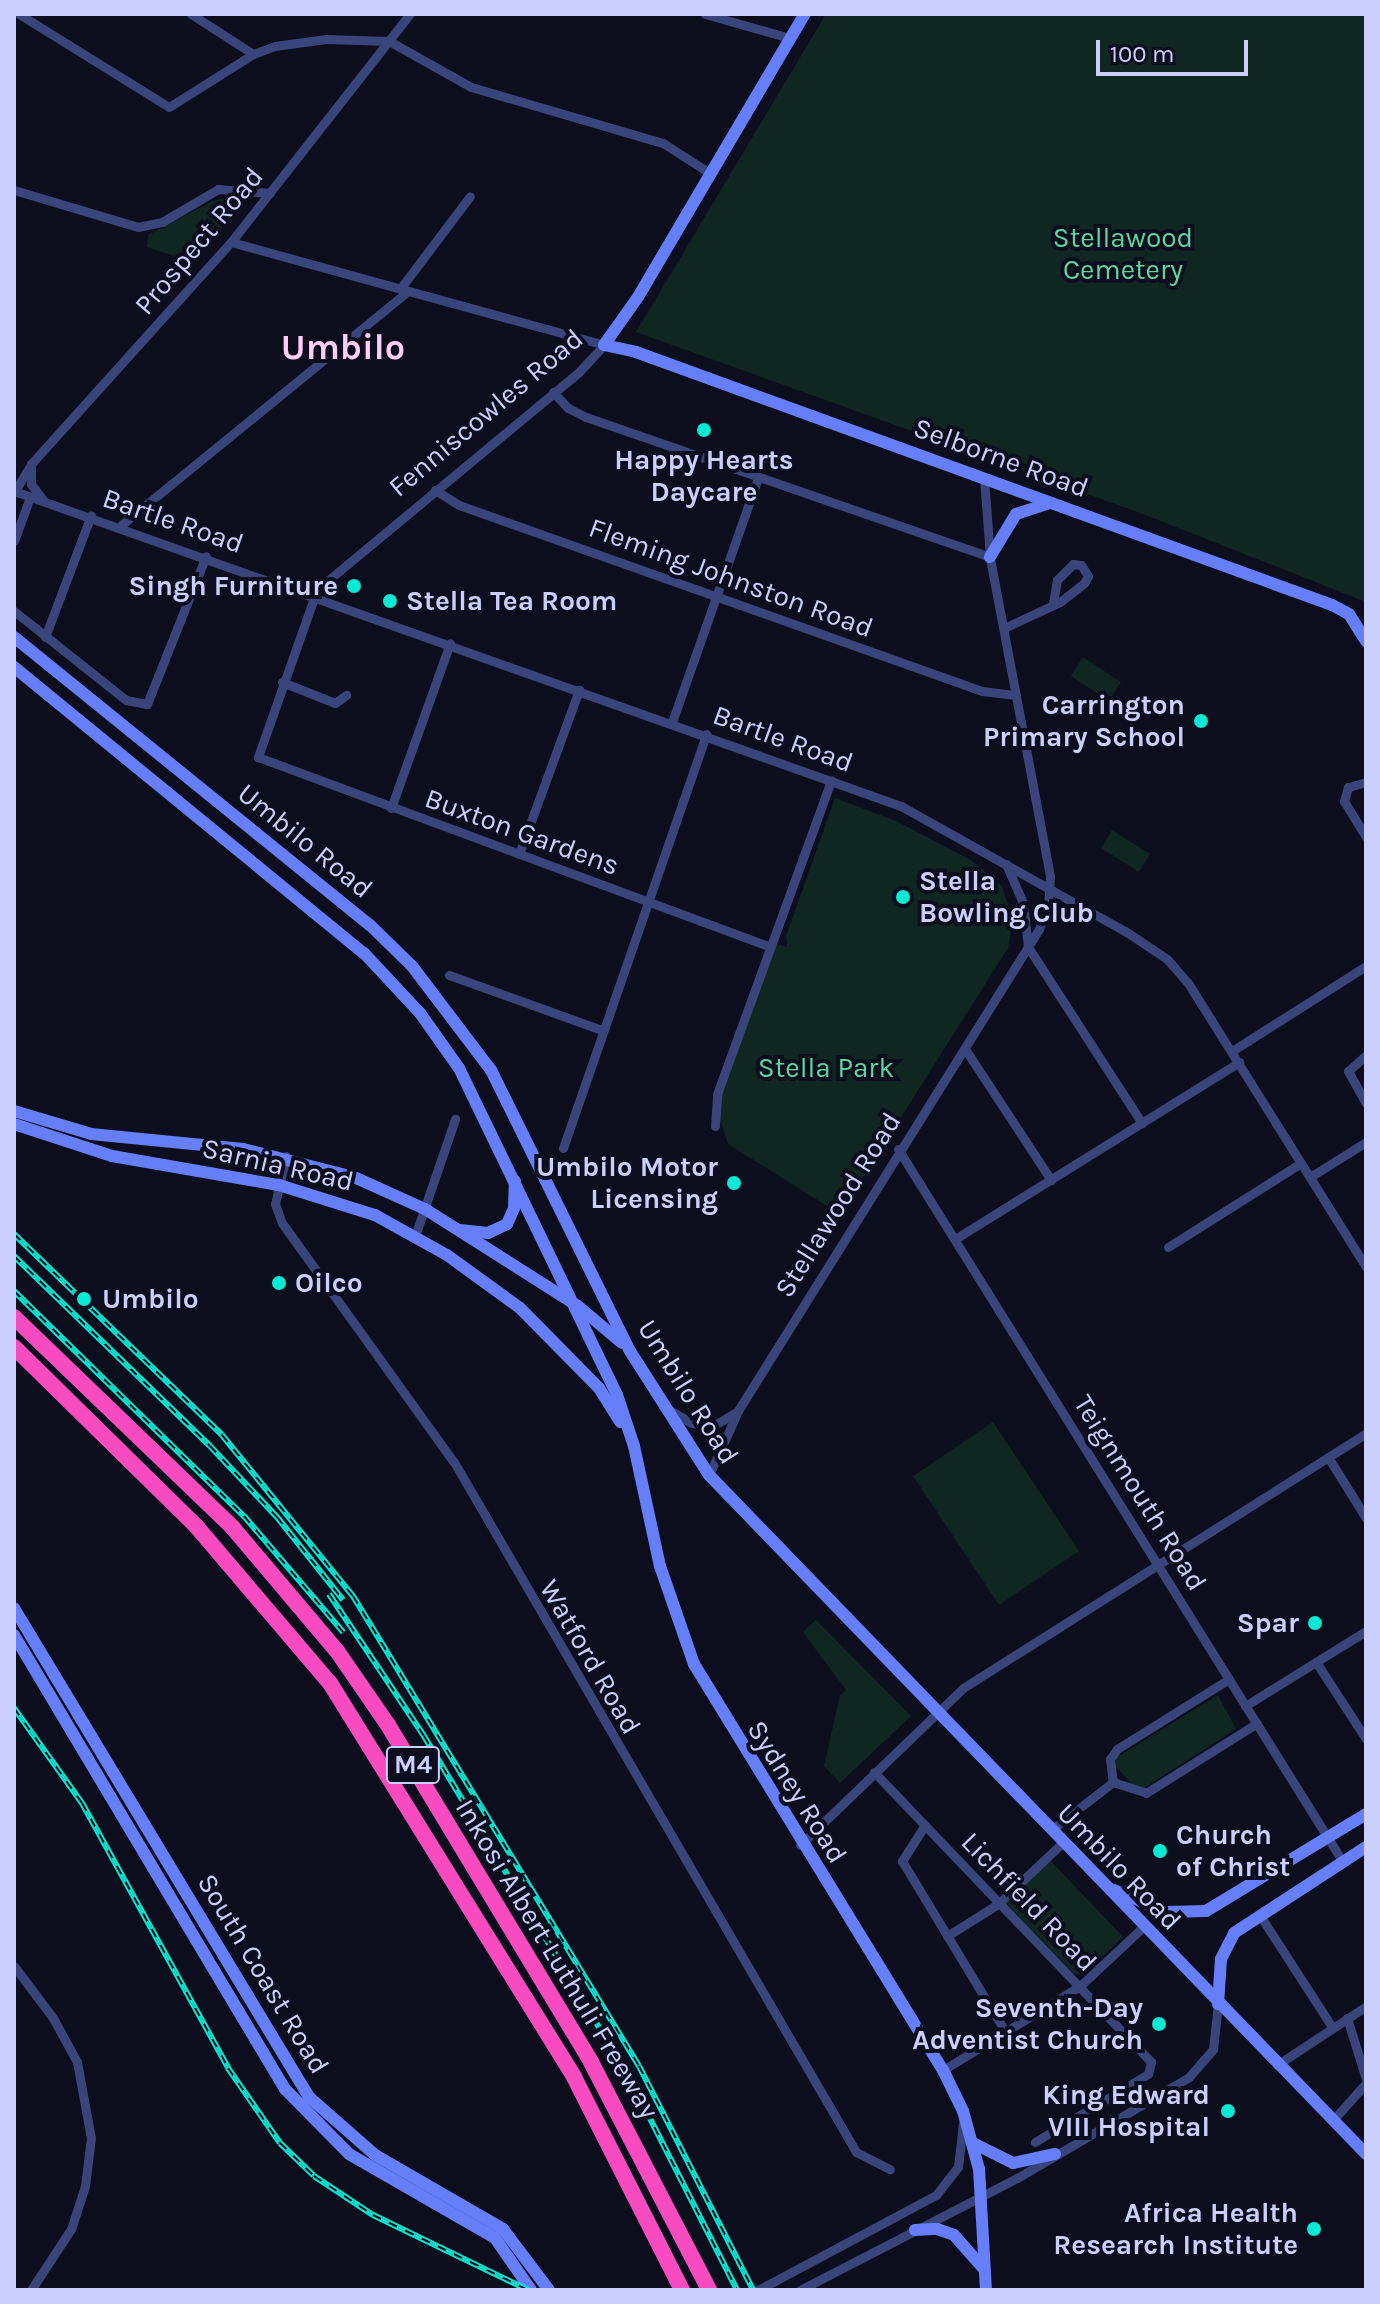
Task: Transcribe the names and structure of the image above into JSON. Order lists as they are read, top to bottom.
{
  "streets": {
    "highway": ["M4", "Inkosi Albert Luthuli Freeway"],
    "main road": [
      "Fenniscowles Road",
      "Selborne Road",
      "Umbilo Road",
      "Sarnia Road",
      "Sydney Road",
      "South Coast Road"
    ],
    "street": [
      "Prospect Road",
      "Bartle Road",
      "Fleming Johnston Road",
      "Buxton Gardens",
      "Stellawood Road",
      "Teignmouth Road",
      "Watford Road",
      "Lichfield Road"
    ]
  },
  "crossings": [
    ["Prospect Road", "Bartle Road"],
    ["Fenniscowles Road", "Selborne Road"],
    ["Fenniscowles Road", "Bartle Road"],
    ["Fenniscowles Road", "Fleming Johnston Road"],
    ["Fenniscowles Road", "Buxton Gardens"],
    ["Bartle Road", "Stellawood Road"],
    ["Umbilo Road", "Sarnia Road"],
    ["Umbilo Road", "Stellawood Road"],
    ["Umbilo Road", "Sydney Road"],
    ["Sarnia Road", "Watford Road"],
    ["Sarnia Road", "Sydney Road"],
    ["Stellawood Road", "Teignmouth Road"]
  ],
  "districts": ["Umbilo"],
  "parks": ["Stellawood Cemetery", "Stella Park"],
  "places": [
    "Happy Hearts Daycare",
    "Singh Furniture",
    "Stella Tea Room",
    "Carrington Primary School",
    "Stella Bowling Club",
    "Umbilo Motor Licensing",
    "Oilco",
    "Umbilo",
    "Spar",
    "Church of Christ",
    "Seventh-Day Adventist Church",
    "King Edward VIII Hospital",
    "Africa Health Research Institute"
  ],
  "scale_bar": "100 m"
}
